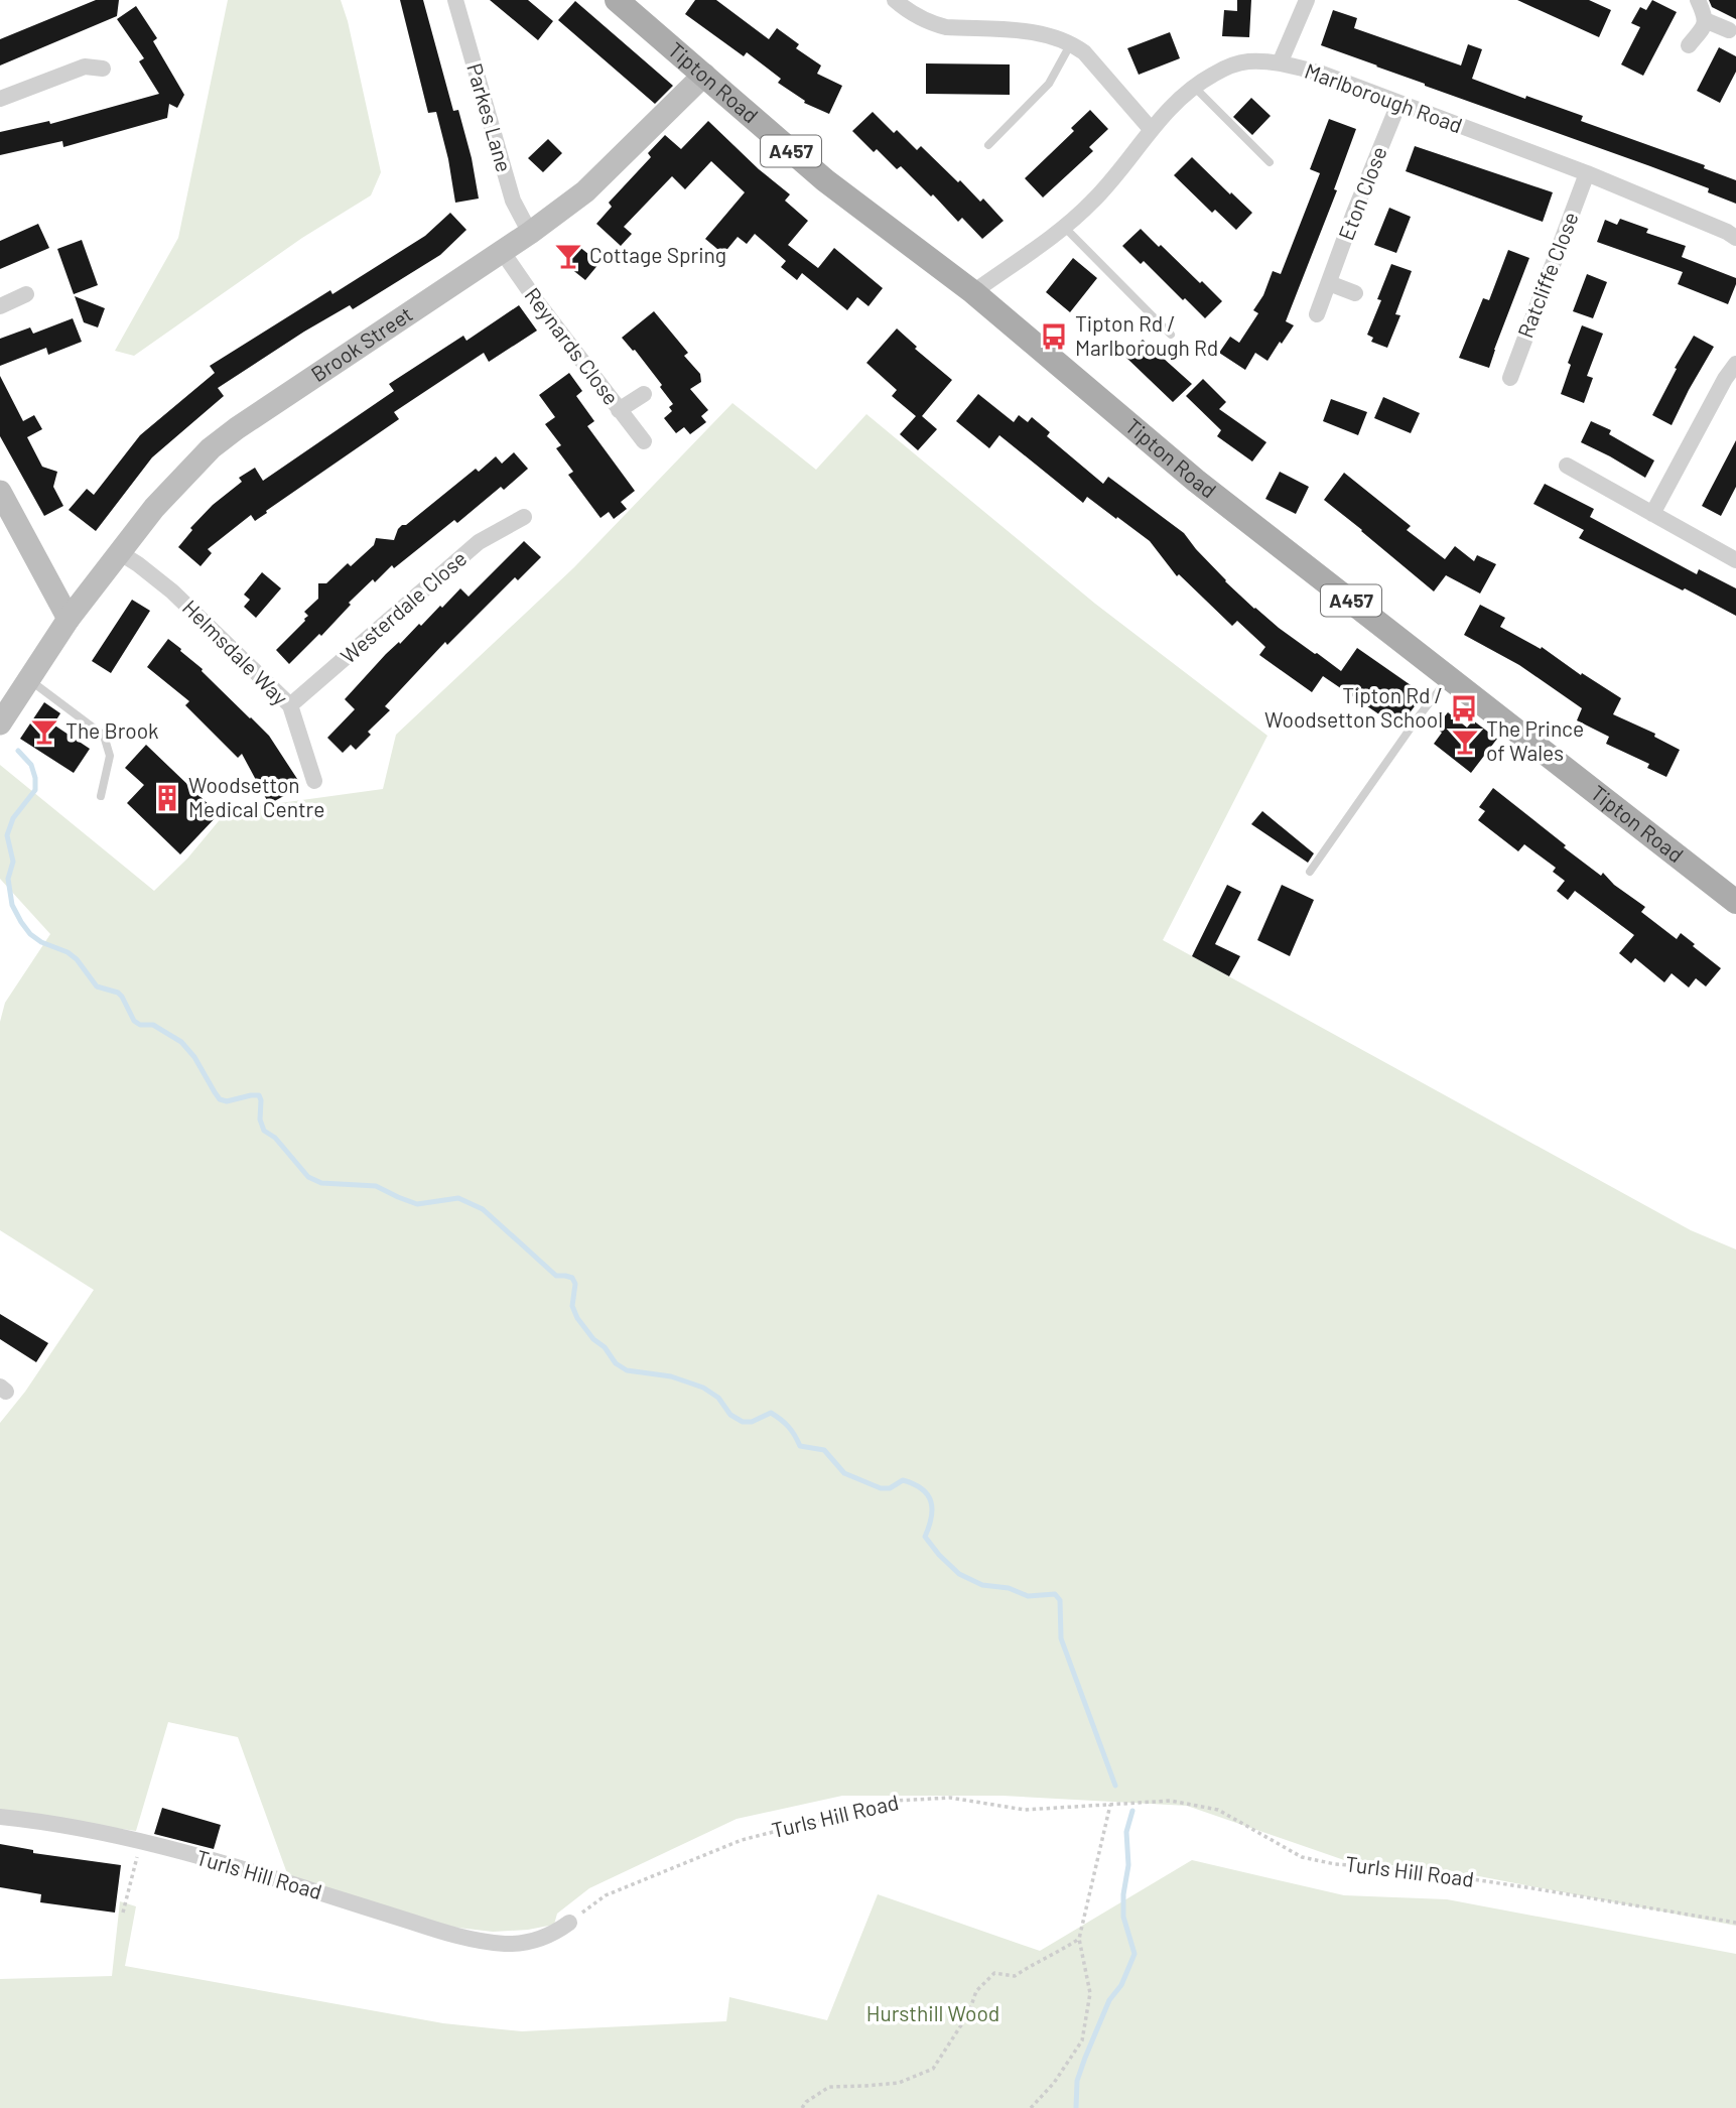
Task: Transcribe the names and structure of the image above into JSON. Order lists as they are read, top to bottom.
{
  "streets": {
    "main road": ["Tipton Road", "A457"],
    "street": [
      "Marlborough Road",
      "Parkes Lane",
      "Eton Close",
      "Ratcliffe Close",
      "Brook Street",
      "Reynards Close",
      "Westerdale Close",
      "Helmsdale Way",
      "Turls Hill Road"
    ]
  },
  "crossings": [
    ["Tipton Road", "Marlborough Road"],
    ["Tipton Road", "Brook Street"],
    ["Marlborough Road", "Eton Close"],
    ["Marlborough Road", "Ratcliffe Close"],
    ["Parkes Lane", "Brook Street"],
    ["Brook Street", "Reynards Close"],
    ["Brook Street", "Helmsdale Way"],
    ["Westerdale Close", "Helmsdale Way"]
  ],
  "parks": ["Hursthill Wood"],
  "places": {
    "bar": ["Cottage Spring", "The Brook", "The Prince of Wales"],
    "bus stop": ["Tipton Rd / Marlborough Rd", "Tipton Rd / Woodsetton School"],
    "building": ["Woodsetton Medical Centre"]
  }
}
